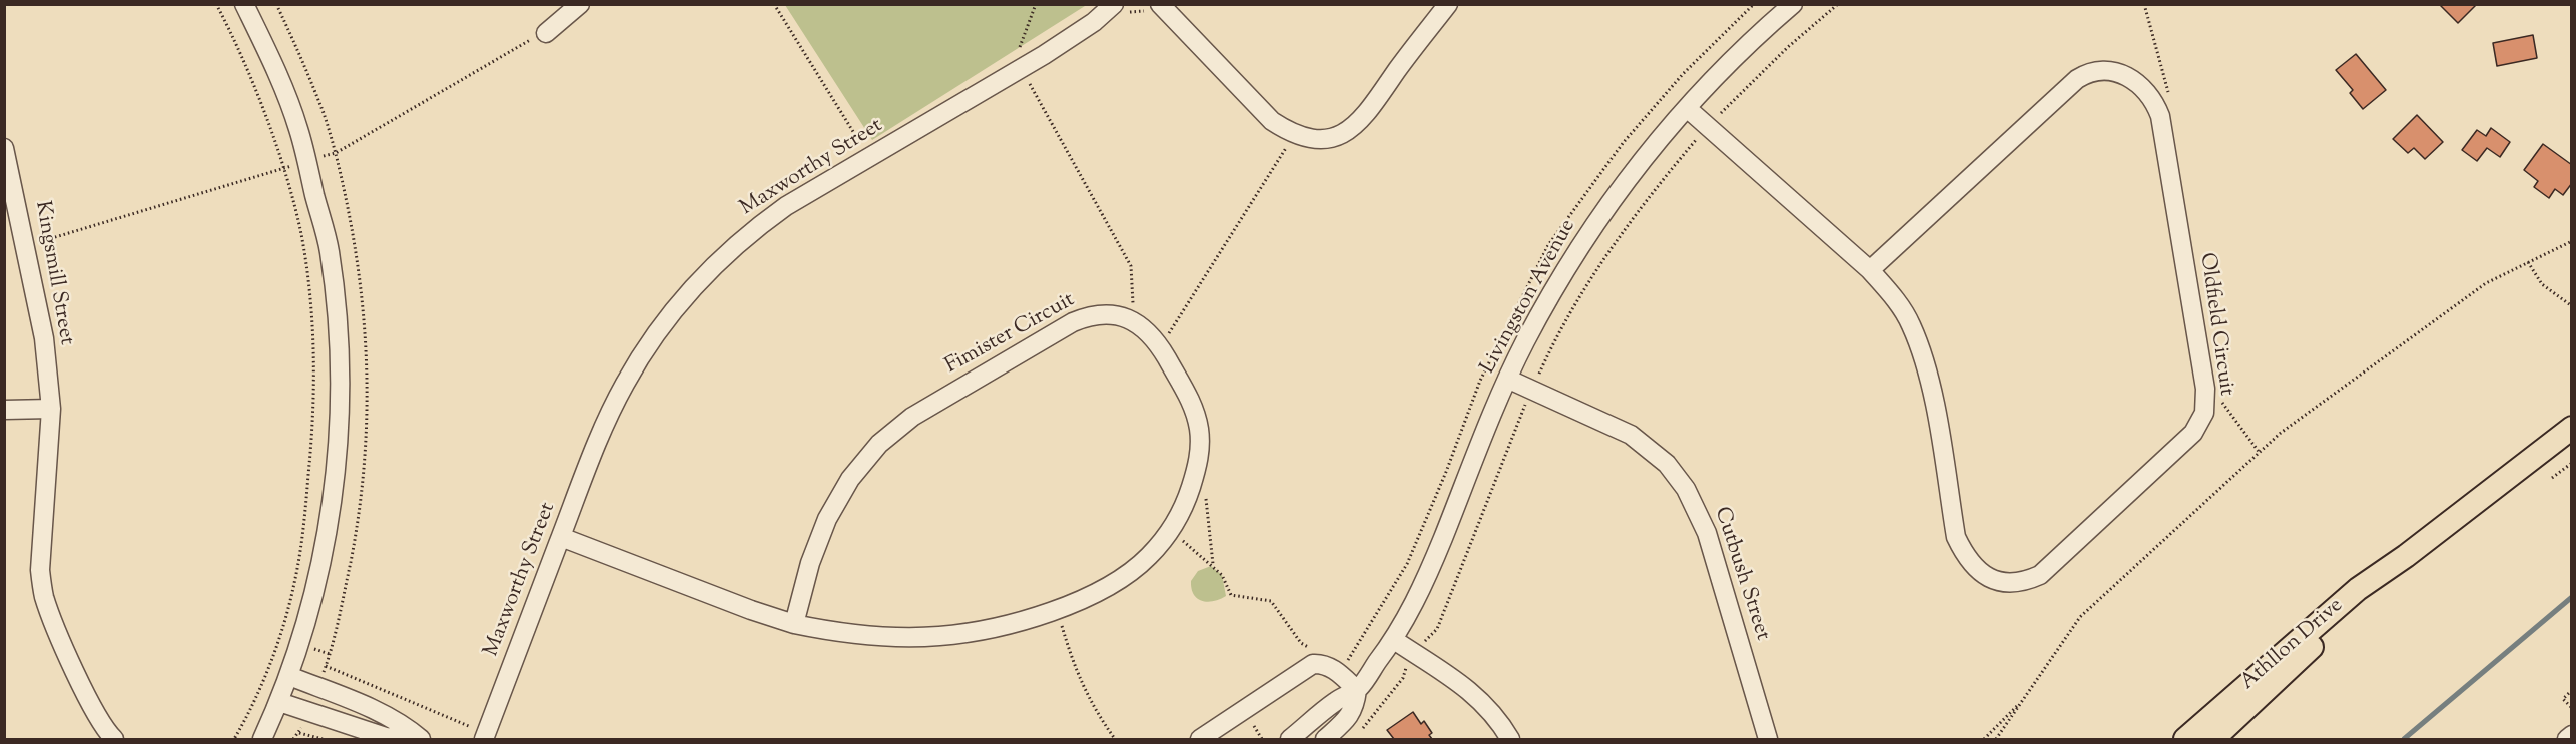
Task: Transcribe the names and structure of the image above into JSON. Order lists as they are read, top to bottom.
{
  "streets": {
    "main road": ["Athllon Drive"],
    "street": [
      "Maxworthy Street",
      "Kingsmill Street",
      "Livingston Avenue",
      "Oldfield Circuit",
      "Fimister Circuit",
      "Cutbush Street"
    ]
  },
  "crossings": [
    ["Maxworthy Street", "Fimister Circuit"],
    ["Livingston Avenue", "Oldfield Circuit"],
    ["Livingston Avenue", "Cutbush Street"]
  ]
}
